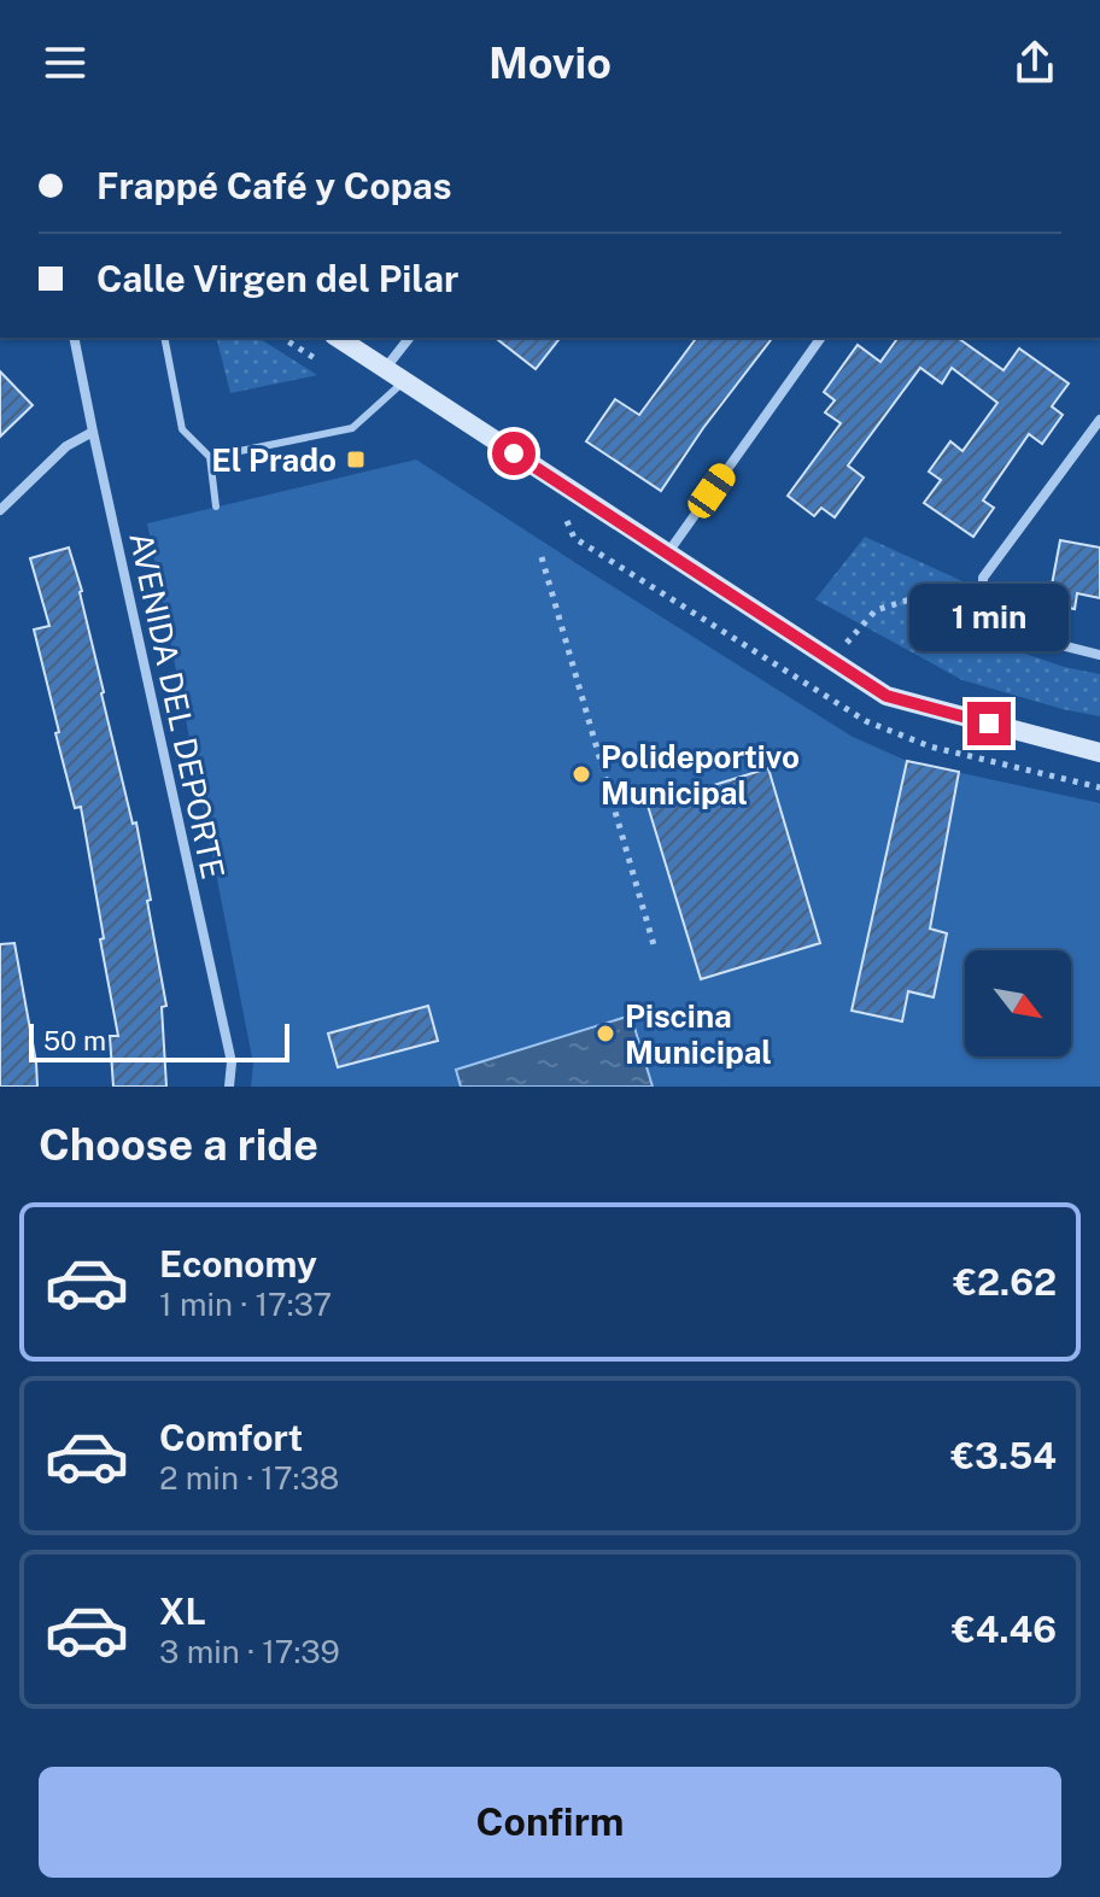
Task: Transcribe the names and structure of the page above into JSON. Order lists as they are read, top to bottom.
{
  "streets": {
    "street": ["AVENIDA DEL DEPORTE"]
  },
  "places": {
    "transit": ["El Prado"],
    "other": ["Polideportivo Municipal", "Piscina Municipal"]
  },
  "scale_bar": "50 m",
  "north": "bottom right",
  "page": {
    "header": "Movio",
    "banner": ["Frappé Café y Copas", "Calle Virgen del Pilar"],
    "bubble": "1 min",
    "scale": "50 m",
    "heading": "Choose a ride",
    "list": [
      {
        "name": "Economy",
        "note": "1 min · 17:37",
        "value": "€2.62"
      },
      {
        "name": "Comfort",
        "note": "2 min · 17:38",
        "value": "€3.54"
      },
      {
        "name": "XL",
        "note": "3 min · 17:39",
        "value": "€4.46"
      }
    ],
    "buttons": "Confirm"
  }
}
